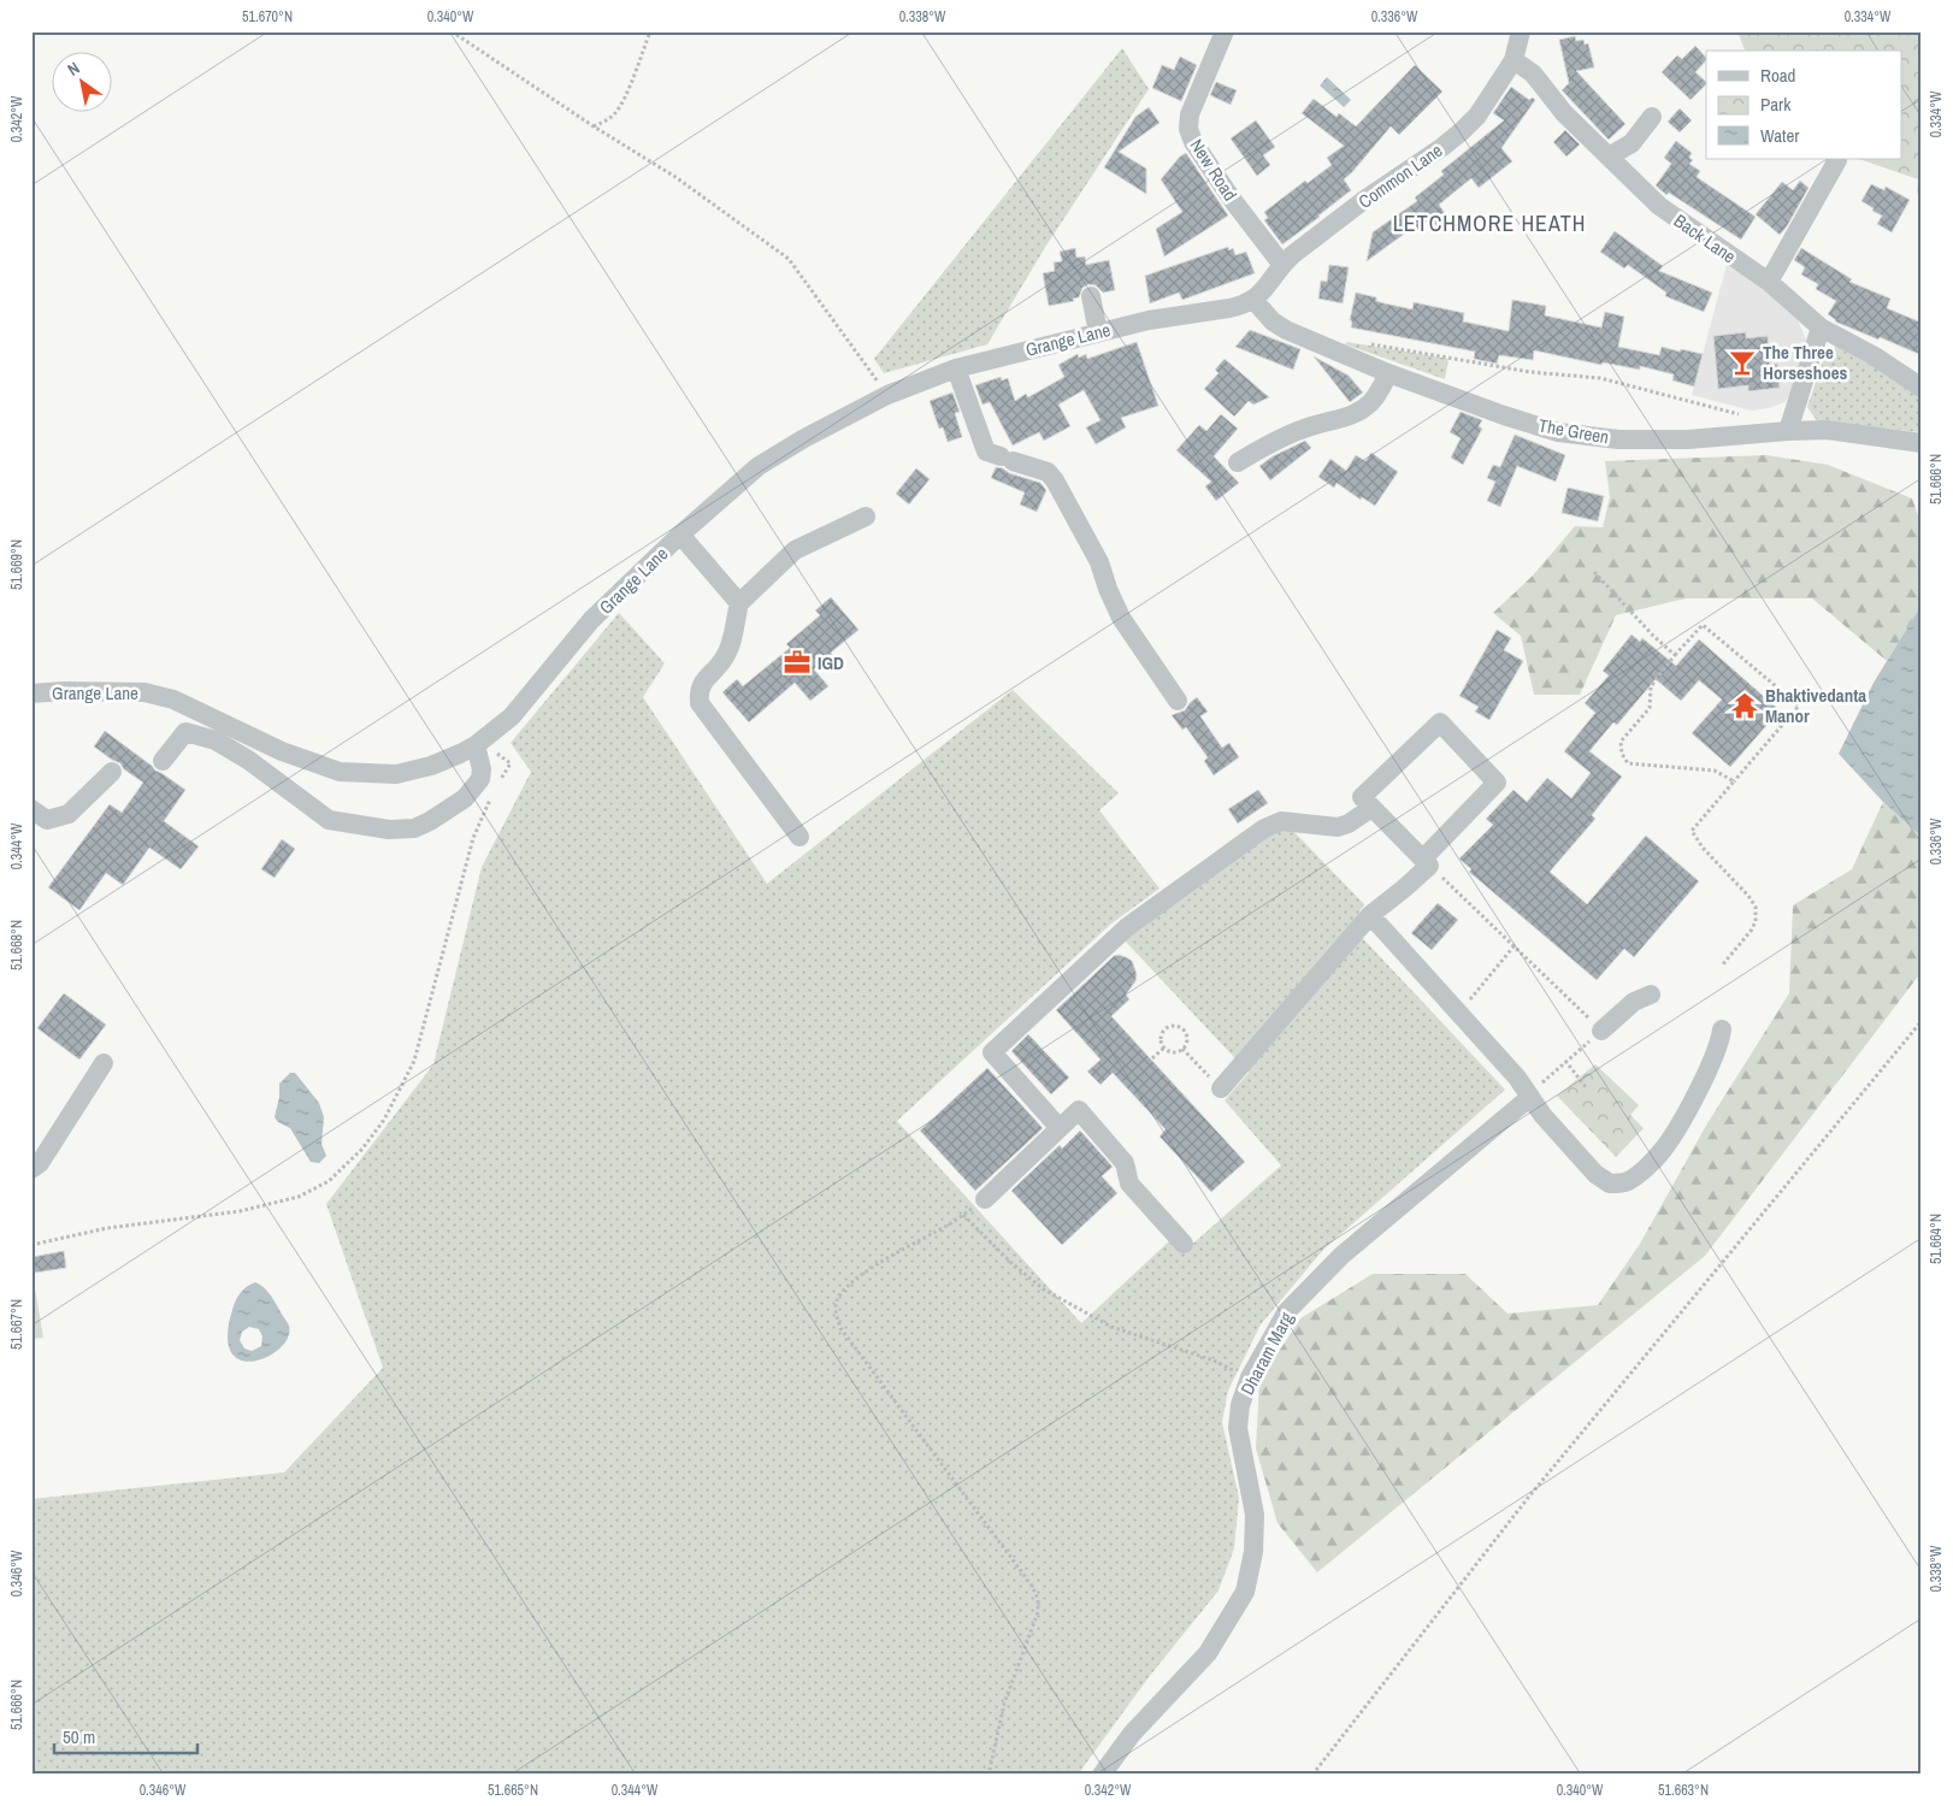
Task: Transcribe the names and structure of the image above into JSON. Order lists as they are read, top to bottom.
{
  "streets": {
    "street": [
      "New Road",
      "Common Lane",
      "Back Lane",
      "Grange Lane",
      "The Green",
      "Dharam Marg"
    ]
  },
  "crossings": [
    ["New Road", "Common Lane"],
    ["Common Lane", "Back Lane"],
    ["Common Lane", "Grange Lane"],
    ["Common Lane", "The Green"],
    ["Grange Lane", "The Green"]
  ],
  "districts": ["LETCHMORE HEATH"],
  "places": {
    "bar": ["The Three Horseshoes"],
    "office": ["IGD"],
    "temple": ["Bhaktivedanta Manor"]
  },
  "legend": ["Road", "Park", "Water"],
  "scale_bar": "50 m",
  "north": "top left",
  "coordinates": [
    "51.670°N",
    "0.340°W",
    "0.338°W",
    "0.336°W",
    "0.334°W",
    "0.342°W",
    "51.666°N",
    "51.669°N",
    "0.344°W",
    "51.668°N",
    "51.664°N",
    "51.667°N",
    "0.346°W",
    "51.665°N",
    "51.663°N"
  ]
}
